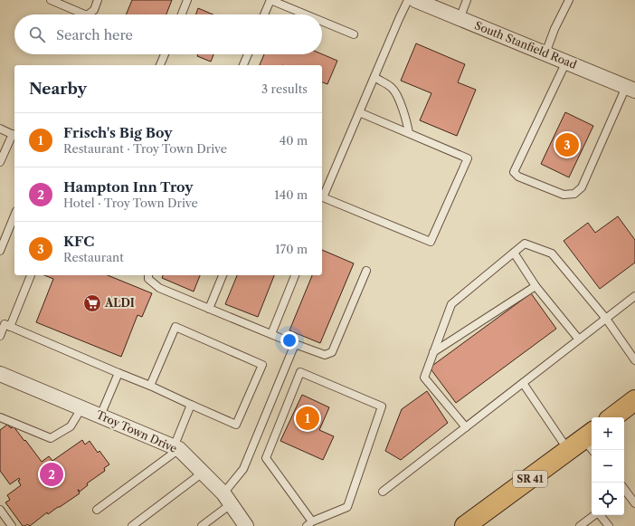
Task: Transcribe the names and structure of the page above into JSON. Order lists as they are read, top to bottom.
{
  "streets": {
    "main road": ["SR 41"],
    "street": ["South Stanfield Road", "Troy Town Drive"]
  },
  "places": {
    "supermarket": ["ALDI"]
  },
  "page": {
    "search": "Search here",
    "heading": ["Nearby", "3 results"],
    "list": [
      {
        "mark": "1",
        "name": "Frisch's Big Boy",
        "note": "Restaurant · Troy Town Drive",
        "value": "40 m"
      },
      {
        "mark": "2",
        "name": "Hampton Inn Troy",
        "note": "Hotel · Troy Town Drive",
        "value": "140 m"
      },
      {
        "mark": "3",
        "name": "KFC",
        "note": "Restaurant",
        "value": "170 m"
      }
    ],
    "pins": ["3", "1", "2"],
    "map_buttons": ["+", "−"]
  }
}
